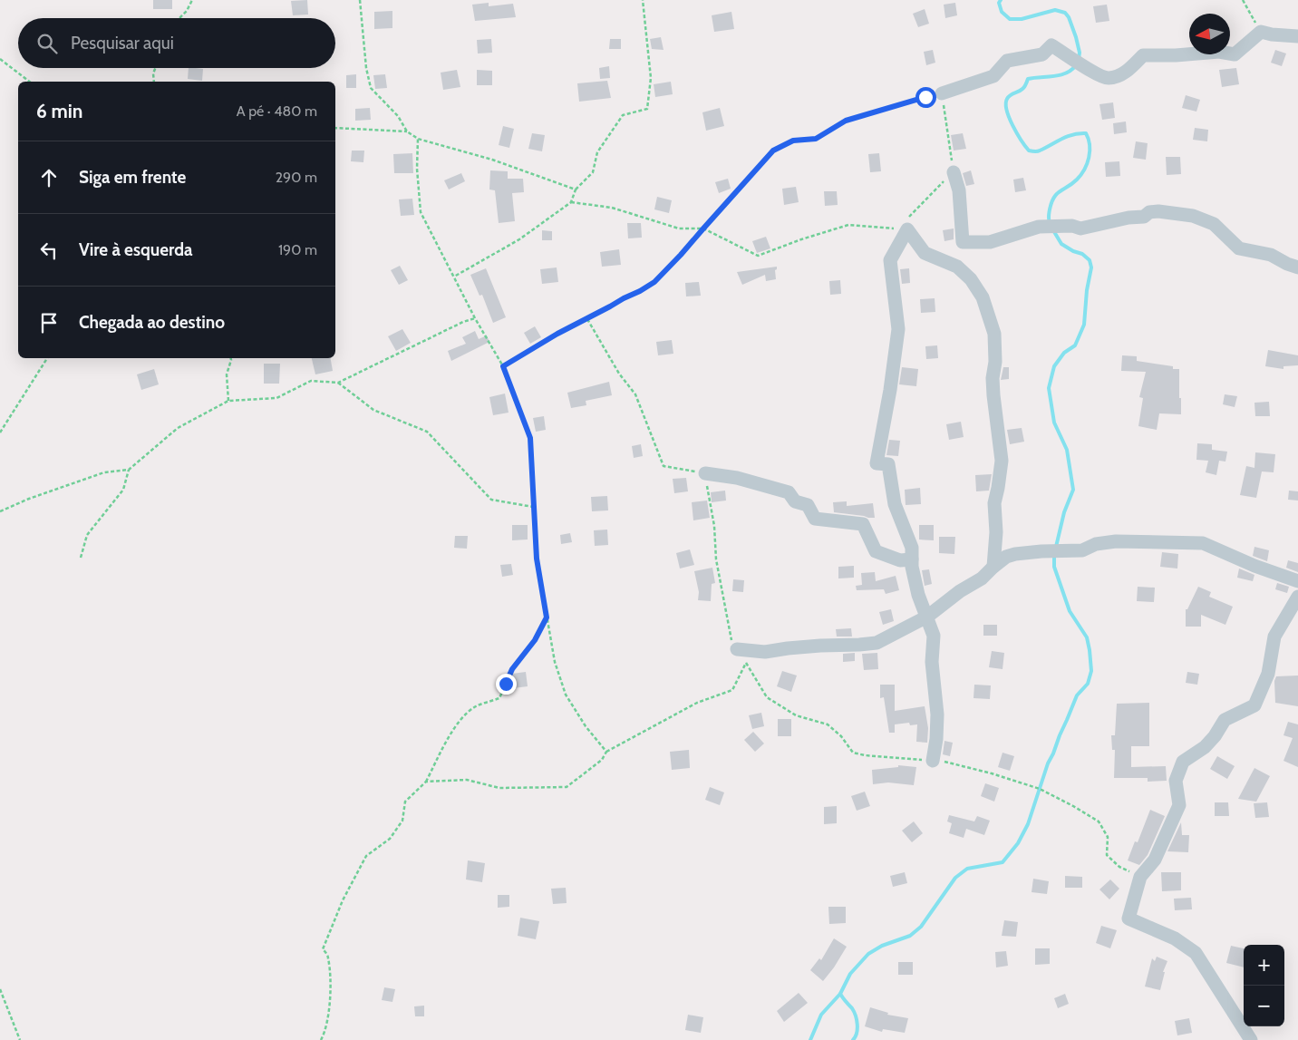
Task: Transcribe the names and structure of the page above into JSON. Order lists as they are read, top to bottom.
{
  "north": "left",
  "page": {
    "search": "Pesquisar aqui",
    "heading": ["6 min", "A pé · 480 m"],
    "list": [
      ["Siga em frente", "290 m"],
      ["Vire à esquerda", "190 m"],
      "Chegada ao destino"
    ],
    "map_buttons": ["+", "−"]
  }
}
